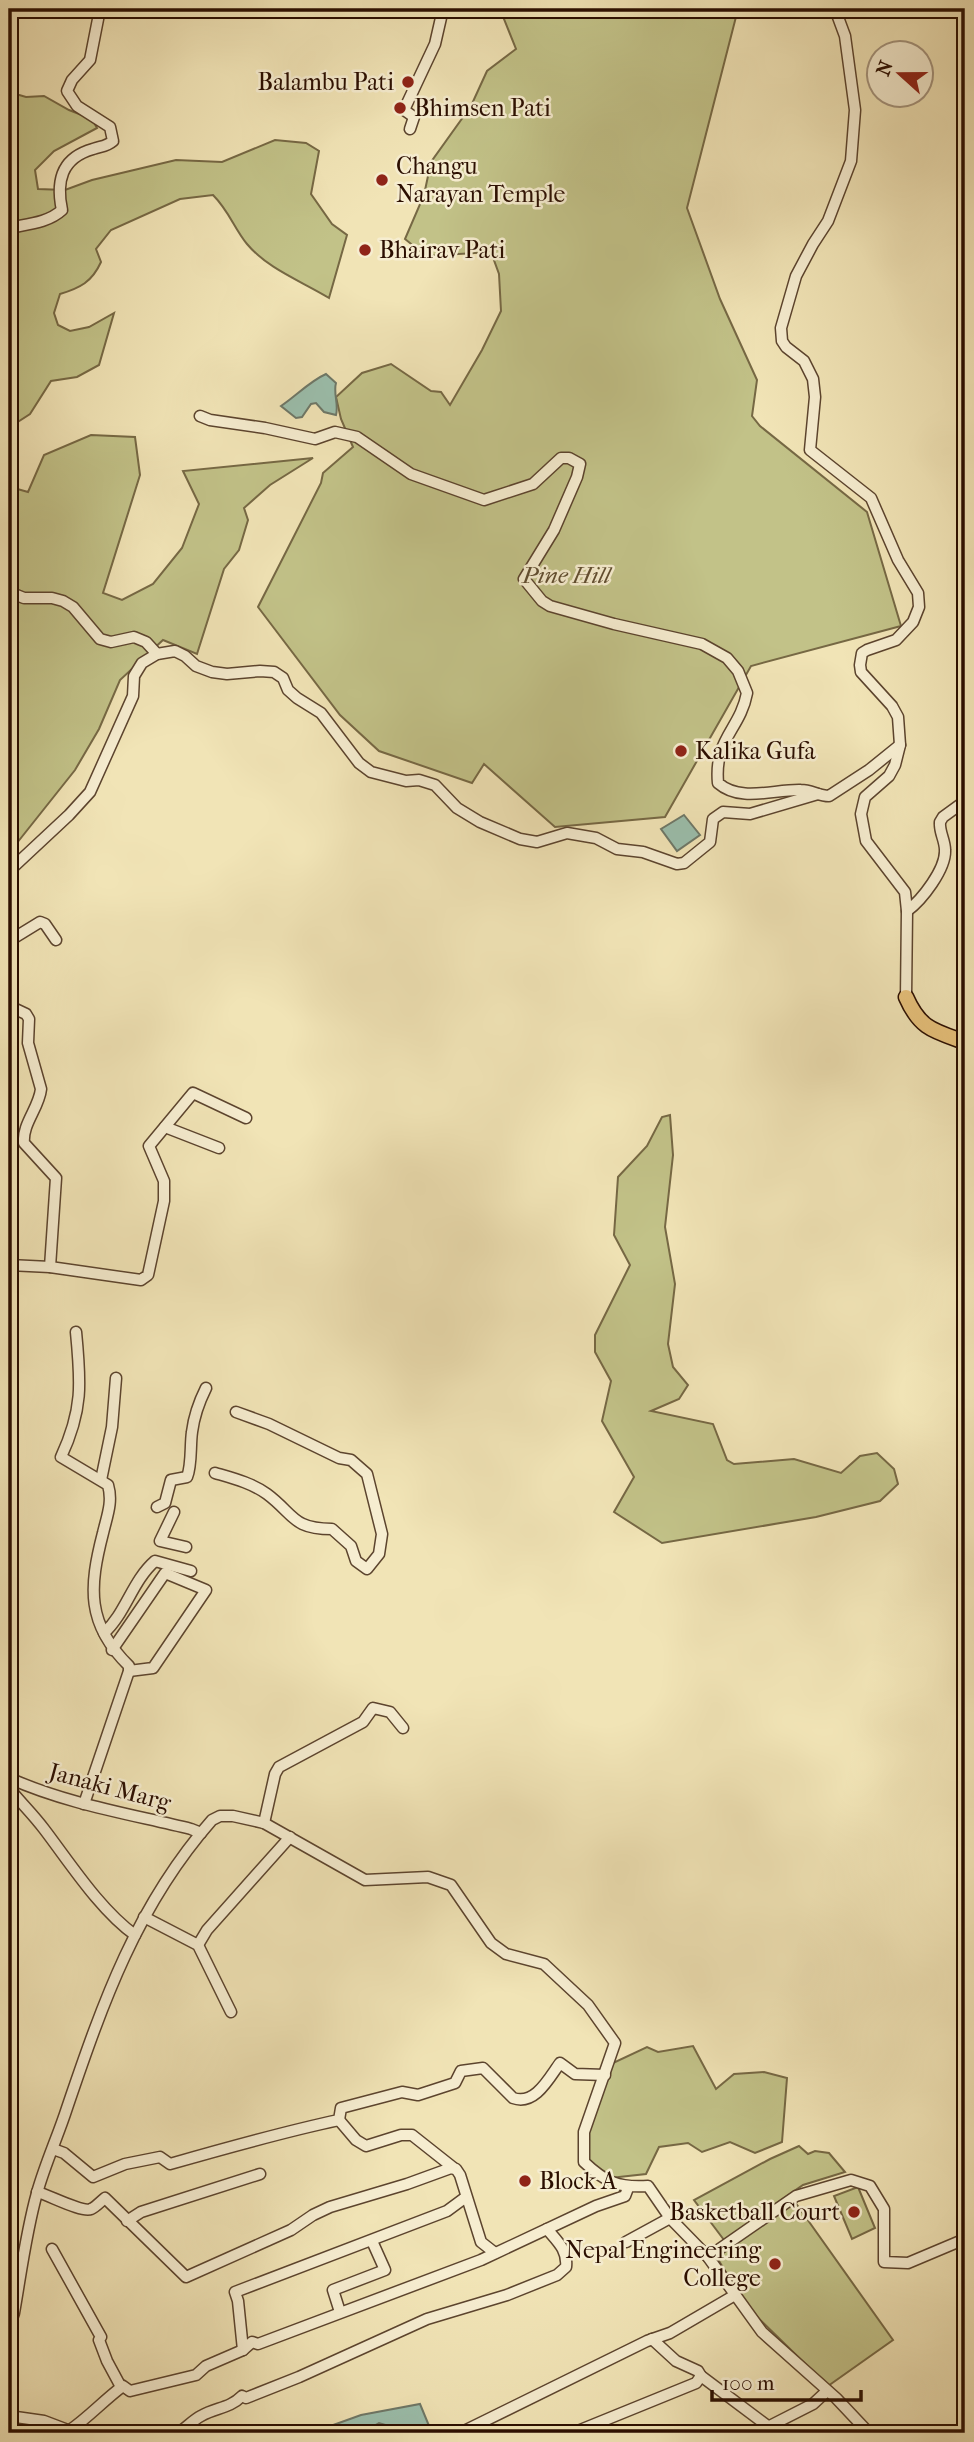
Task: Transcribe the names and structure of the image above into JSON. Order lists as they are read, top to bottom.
{
  "streets": {
    "street": ["Janaki Marg"]
  },
  "parks": ["Pine Hill"],
  "places": [
    "Balambu Pati",
    "Bhimsen Pati",
    "Changu Narayan Temple",
    "Bhairav Pati",
    "Kalika Gufa",
    "Block A",
    "Basketball Court",
    "Nepal Engineering College"
  ],
  "scale_bar": "100 m",
  "north": "left"
}
